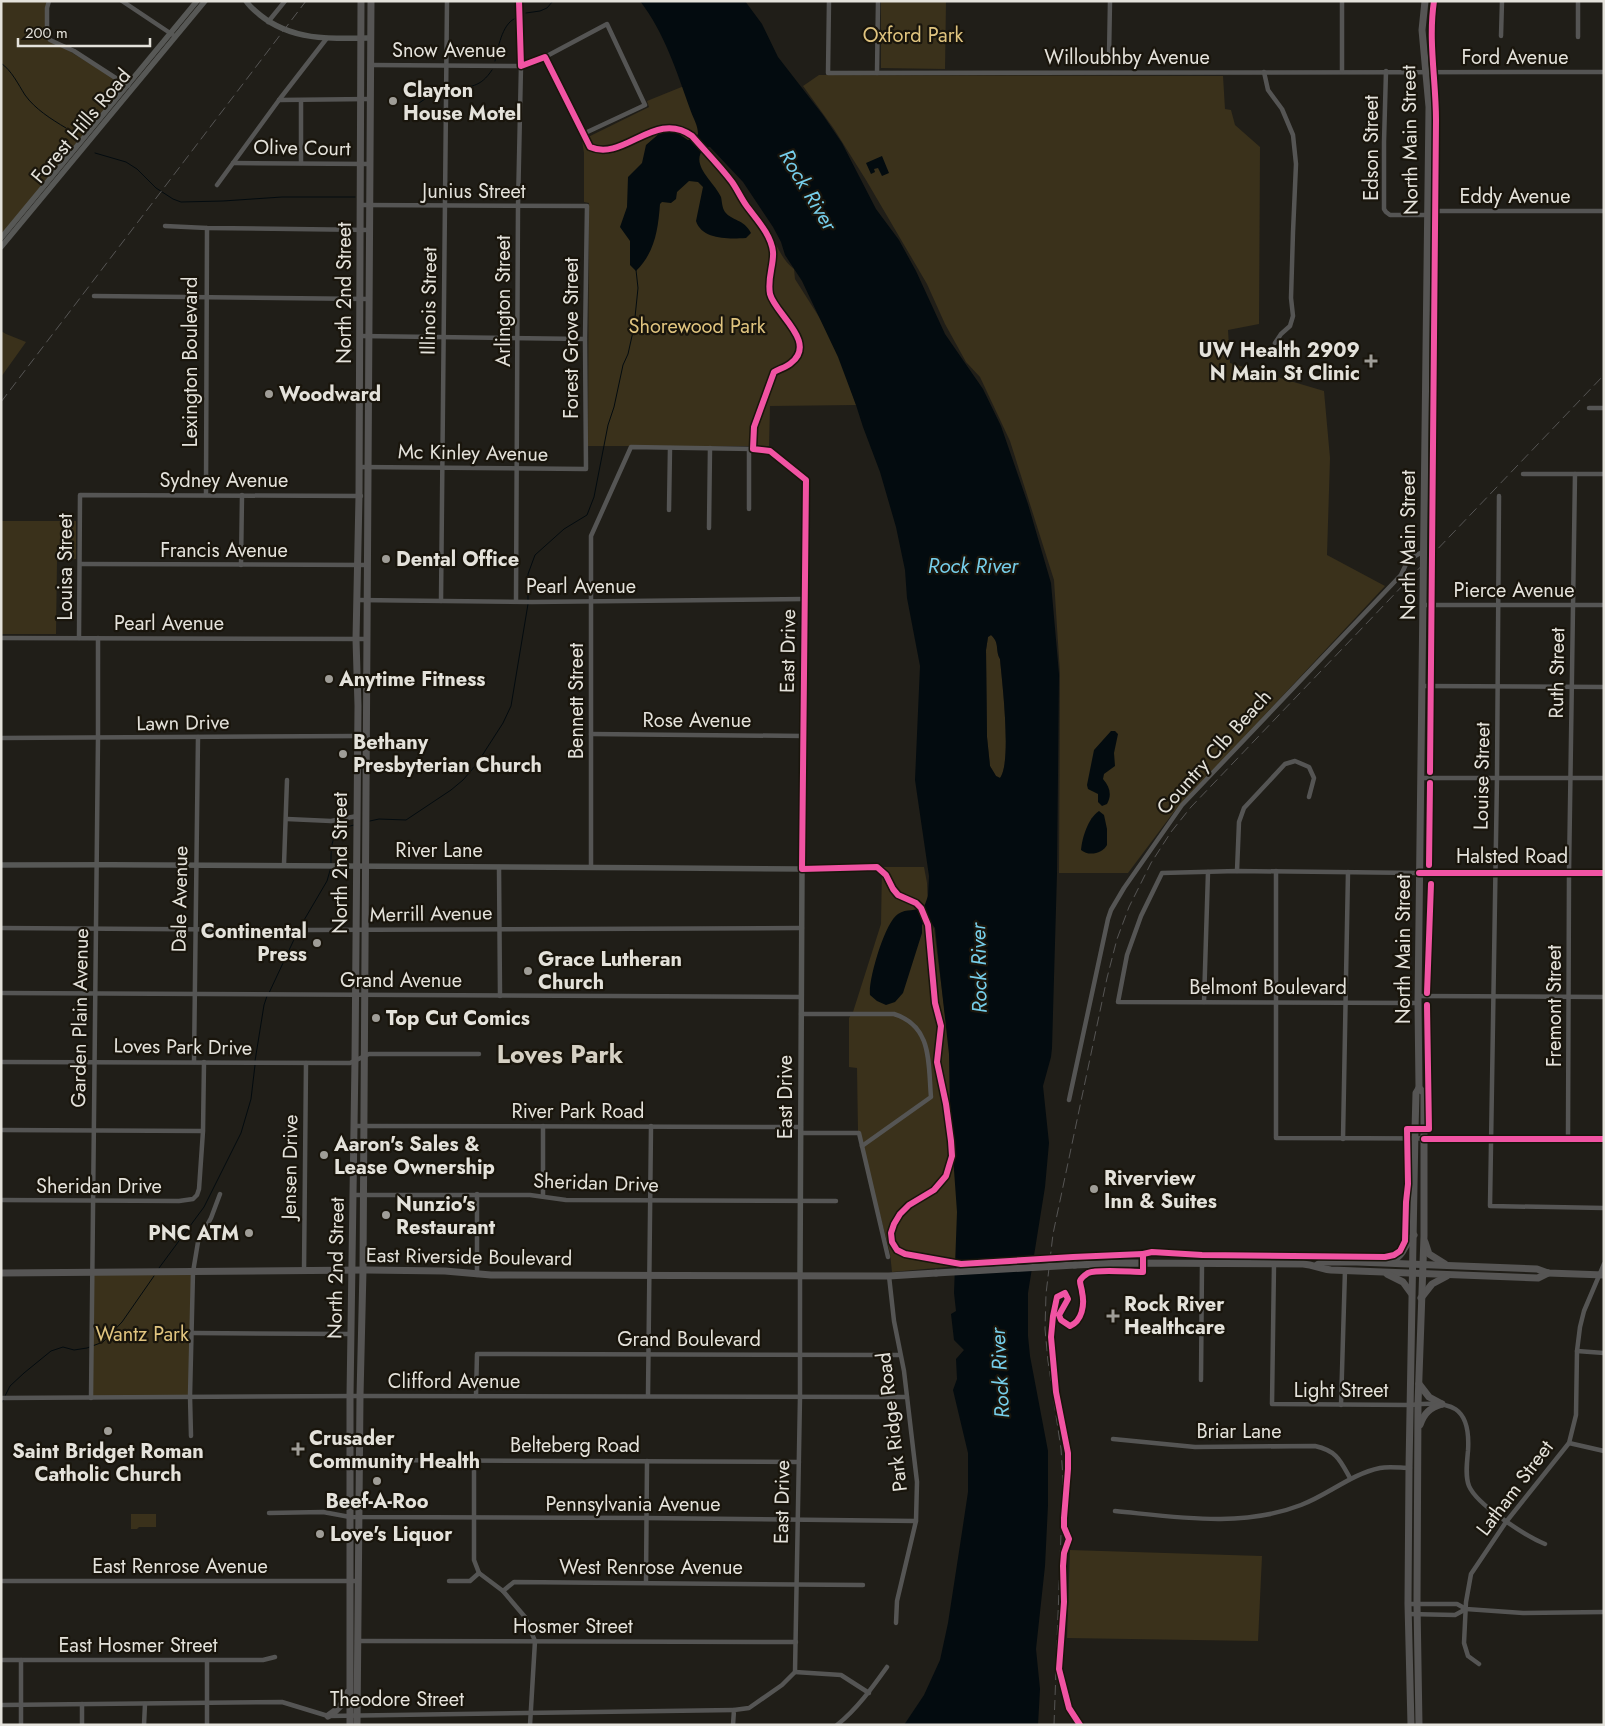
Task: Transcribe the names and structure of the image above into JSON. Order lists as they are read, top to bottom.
{
  "streets": {
    "main road": ["North Main Street", "North 2nd Street", "East Riverside Boulevard"],
    "street": [
      "Snow Avenue",
      "Willoubhby Avenue",
      "Ford Avenue",
      "Forest Hills Road",
      "Olive Court",
      "Edson Street",
      "Junius Street",
      "Eddy Avenue",
      "Illinois Street",
      "Arlington Street",
      "Forest Grove Street",
      "Lexington Boulevard",
      "Mc Kinley Avenue",
      "Sydney Avenue",
      "Francis Avenue",
      "Louisa Street",
      "Pearl Avenue",
      "Pierce Avenue",
      "East Drive",
      "Ruth Street",
      "Bennett Street",
      "Rose Avenue",
      "Lawn Drive",
      "Country Clb Beach",
      "Louise Street",
      "River Lane",
      "Halsted Road",
      "Dale Avenue",
      "Merrill Avenue",
      "Grand Avenue",
      "Belmont Boulevard",
      "Fremont Street",
      "Garden Plain Avenue",
      "Loves Park Drive",
      "River Park Road",
      "Jensen Drive",
      "Sheridan Drive",
      "Grand Boulevard",
      "Clifford Avenue",
      "Light Street",
      "Park Ridge Road",
      "Briar Lane",
      "Belteberg Road",
      "Latham Street",
      "Pennsylvania Avenue",
      "East Renrose Avenue",
      "West Renrose Avenue",
      "Hosmer Street",
      "East Hosmer Street",
      "Theodore Street"
    ]
  },
  "crossings": [
    ["Snow Avenue", "North 2nd Street"],
    ["Snow Avenue", "Illinois Street"],
    ["Snow Avenue", "Arlington Street"],
    ["Willoubhby Avenue", "Ford Avenue"],
    ["Willoubhby Avenue", "North Main Street"],
    ["Willoubhby Avenue", "Edson Street"],
    ["Ford Avenue", "North Main Street"],
    ["North Main Street", "Edson Street"],
    ["North Main Street", "Eddy Avenue"],
    ["North Main Street", "Pierce Avenue"],
    ["North Main Street", "Country Clb Beach"],
    ["North Main Street", "Halsted Road"],
    ["North Main Street", "Belmont Boulevard"],
    ["North Main Street", "Light Street"],
    ["Olive Court", "North 2nd Street"],
    ["Edson Street", "Eddy Avenue"],
    ["Junius Street", "North 2nd Street"],
    ["Junius Street", "Illinois Street"],
    ["Junius Street", "Arlington Street"],
    ["Junius Street", "Forest Grove Street"],
    ["North 2nd Street", "Mc Kinley Avenue"],
    ["North 2nd Street", "Sydney Avenue"],
    ["North 2nd Street", "Francis Avenue"],
    ["North 2nd Street", "Pearl Avenue"],
    ["North 2nd Street", "Lawn Drive"],
    ["North 2nd Street", "River Lane"],
    ["North 2nd Street", "Merrill Avenue"],
    ["North 2nd Street", "Grand Avenue"],
    ["North 2nd Street", "Loves Park Drive"],
    ["North 2nd Street", "River Park Road"],
    ["North 2nd Street", "Sheridan Drive"],
    ["North 2nd Street", "East Riverside Boulevard"],
    ["North 2nd Street", "Clifford Avenue"],
    ["North 2nd Street", "Belteberg Road"],
    ["North 2nd Street", "Pennsylvania Avenue"],
    ["North 2nd Street", "East Renrose Avenue"],
    ["North 2nd Street", "Hosmer Street"],
    ["North 2nd Street", "Theodore Street"],
    ["Illinois Street", "Mc Kinley Avenue"],
    ["Illinois Street", "Pearl Avenue"],
    ["Arlington Street", "Mc Kinley Avenue"],
    ["Arlington Street", "Pearl Avenue"],
    ["Forest Grove Street", "Mc Kinley Avenue"],
    ["Lexington Boulevard", "Sydney Avenue"],
    ["Sydney Avenue", "Louisa Street"],
    ["Francis Avenue", "Louisa Street"],
    ["Louisa Street", "Pearl Avenue"],
    ["Pearl Avenue", "East Drive"],
    ["Pearl Avenue", "Bennett Street"],
    ["Pearl Avenue", "Garden Plain Avenue"],
    ["Pierce Avenue", "Ruth Street"],
    ["Pierce Avenue", "Louise Street"],
    ["East Drive", "Rose Avenue"],
    ["East Drive", "River Lane"],
    ["East Drive", "Merrill Avenue"],
    ["East Drive", "Grand Avenue"],
    ["East Drive", "River Park Road"],
    ["East Drive", "Sheridan Drive"],
    ["East Drive", "East Riverside Boulevard"],
    ["East Drive", "Grand Boulevard"],
    ["East Drive", "Clifford Avenue"],
    ["East Drive", "Belteberg Road"],
    ["East Drive", "Pennsylvania Avenue"],
    ["East Drive", "West Renrose Avenue"],
    ["East Drive", "Hosmer Street"],
    ["Ruth Street", "Halsted Road"],
    ["Ruth Street", "Fremont Street"],
    ["Bennett Street", "Rose Avenue"],
    ["Bennett Street", "River Lane"],
    ["Lawn Drive", "Dale Avenue"],
    ["Lawn Drive", "Garden Plain Avenue"],
    ["Louise Street", "Halsted Road"],
    ["Louise Street", "Belmont Boulevard"],
    ["River Lane", "Dale Avenue"],
    ["River Lane", "Garden Plain Avenue"],
    ["Halsted Road", "Belmont Boulevard"],
    ["Halsted Road", "Fremont Street"],
    ["Dale Avenue", "Merrill Avenue"],
    ["Dale Avenue", "Grand Avenue"],
    ["Dale Avenue", "Loves Park Drive"],
    ["Merrill Avenue", "Garden Plain Avenue"],
    ["Grand Avenue", "Garden Plain Avenue"],
    ["Belmont Boulevard", "Fremont Street"],
    ["Garden Plain Avenue", "Loves Park Drive"],
    ["Garden Plain Avenue", "Sheridan Drive"],
    ["Garden Plain Avenue", "East Riverside Boulevard"],
    ["Garden Plain Avenue", "Clifford Avenue"],
    ["Loves Park Drive", "Jensen Drive"],
    ["Jensen Drive", "East Riverside Boulevard"],
    ["East Riverside Boulevard", "Light Street"],
    ["East Riverside Boulevard", "Park Ridge Road"],
    ["Grand Boulevard", "Clifford Avenue"],
    ["Grand Boulevard", "Park Ridge Road"],
    ["Clifford Avenue", "Park Ridge Road"],
    ["Park Ridge Road", "Pennsylvania Avenue"]
  ],
  "districts": ["Loves Park"],
  "water": ["Rock River"],
  "parks": ["Oxford Park", "Shorewood Park", "Wantz Park"],
  "places": {
    "other": [
      "Clayton House Motel",
      "Woodward",
      "Dental Office",
      "Anytime Fitness",
      "Bethany Presbyterian Church",
      "Continental Press",
      "Grace Lutheran Church",
      "Top Cut Comics",
      "Aaron's Sales & Lease Ownership",
      "Riverview Inn & Suites",
      "Nunzio's Restaurant",
      "PNC ATM",
      "Saint Bridget Roman Catholic Church",
      "Beef-A-Roo",
      "Love's Liquor"
    ],
    "health": ["UW Health 2909 N Main St Clinic", "Rock River Healthcare", "Crusader Community Health"]
  },
  "scale_bar": "200 m"
}
